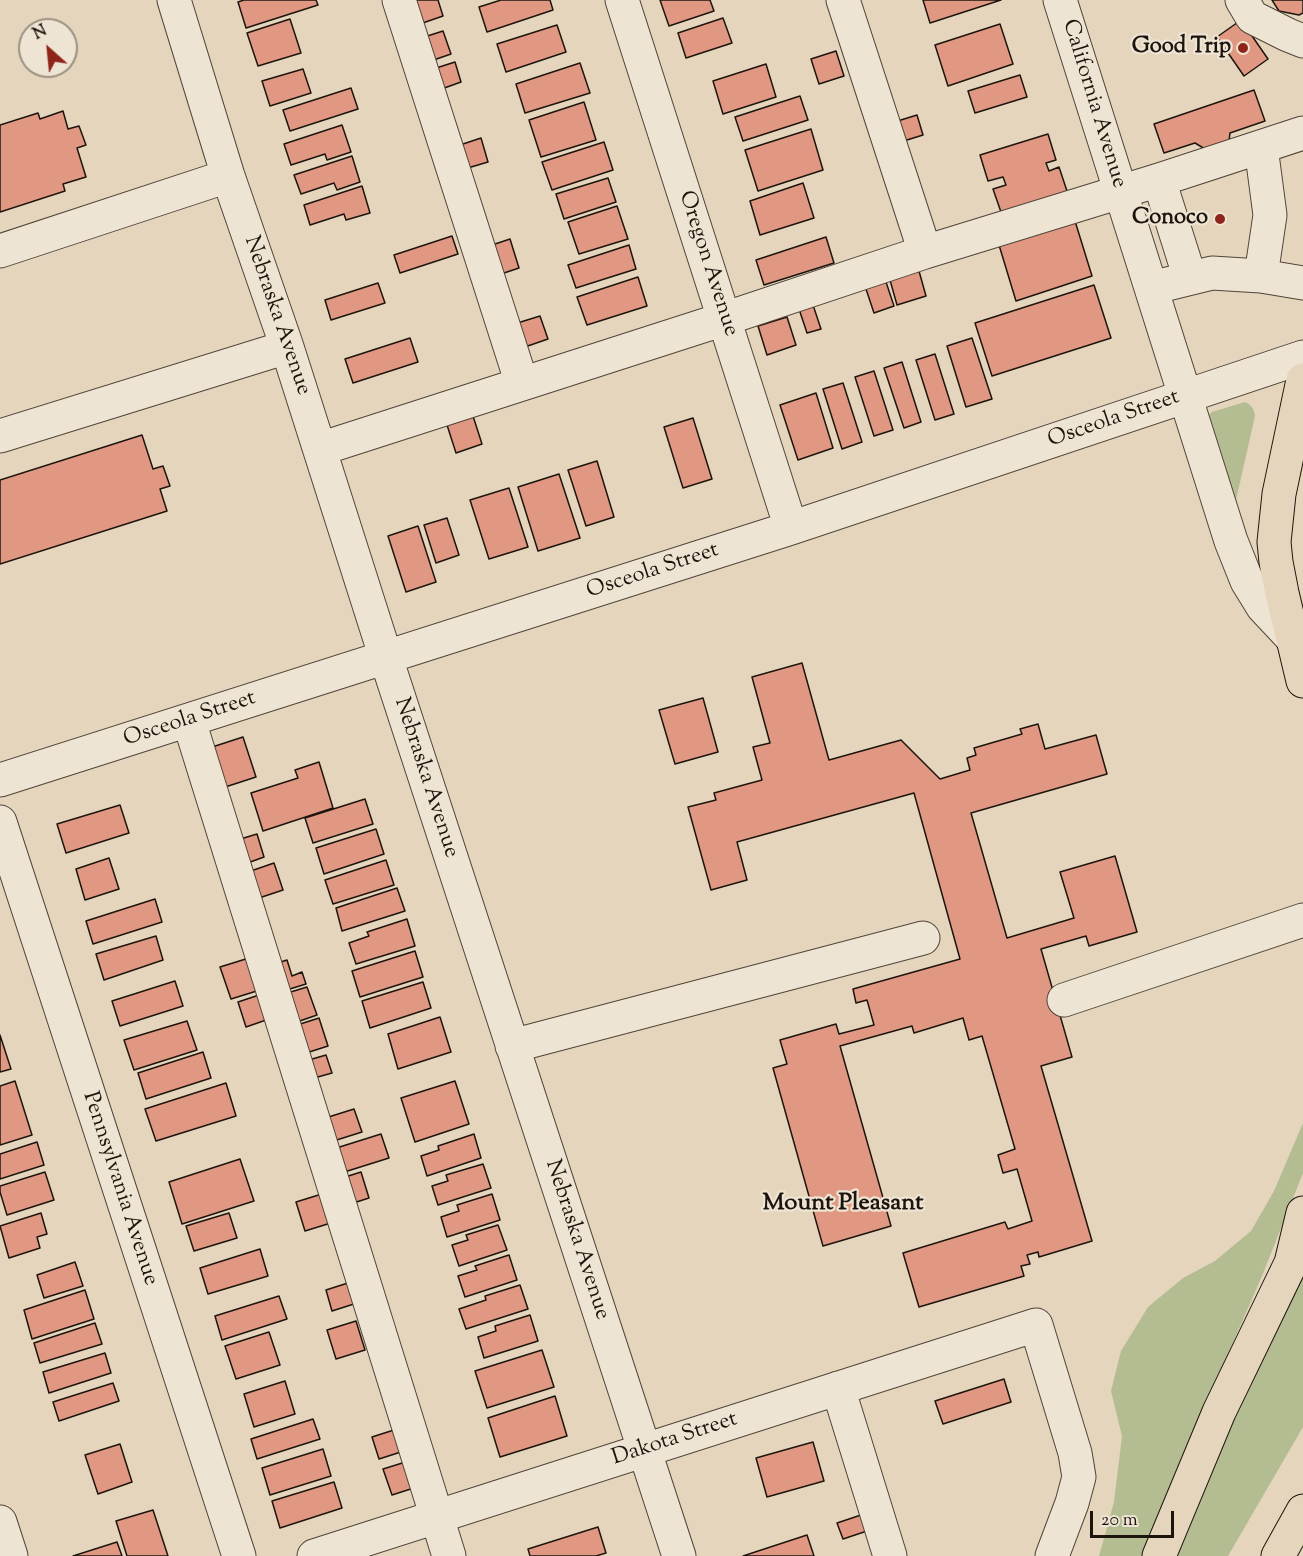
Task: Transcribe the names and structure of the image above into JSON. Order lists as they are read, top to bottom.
{
  "streets": {
    "street": [
      "California Avenue",
      "Oregon Avenue",
      "Nebraska Avenue",
      "Osceola Street",
      "Pennsylvania Avenue",
      "Dakota Street"
    ]
  },
  "crossings": [
    ["California Avenue", "Osceola Street"],
    ["Oregon Avenue", "Osceola Street"],
    ["Nebraska Avenue", "Osceola Street"],
    ["Nebraska Avenue", "Dakota Street"]
  ],
  "districts": ["Mount Pleasant"],
  "places": ["Good Trip", "Conoco"],
  "scale_bar": "20 m",
  "north": "top left"
}
